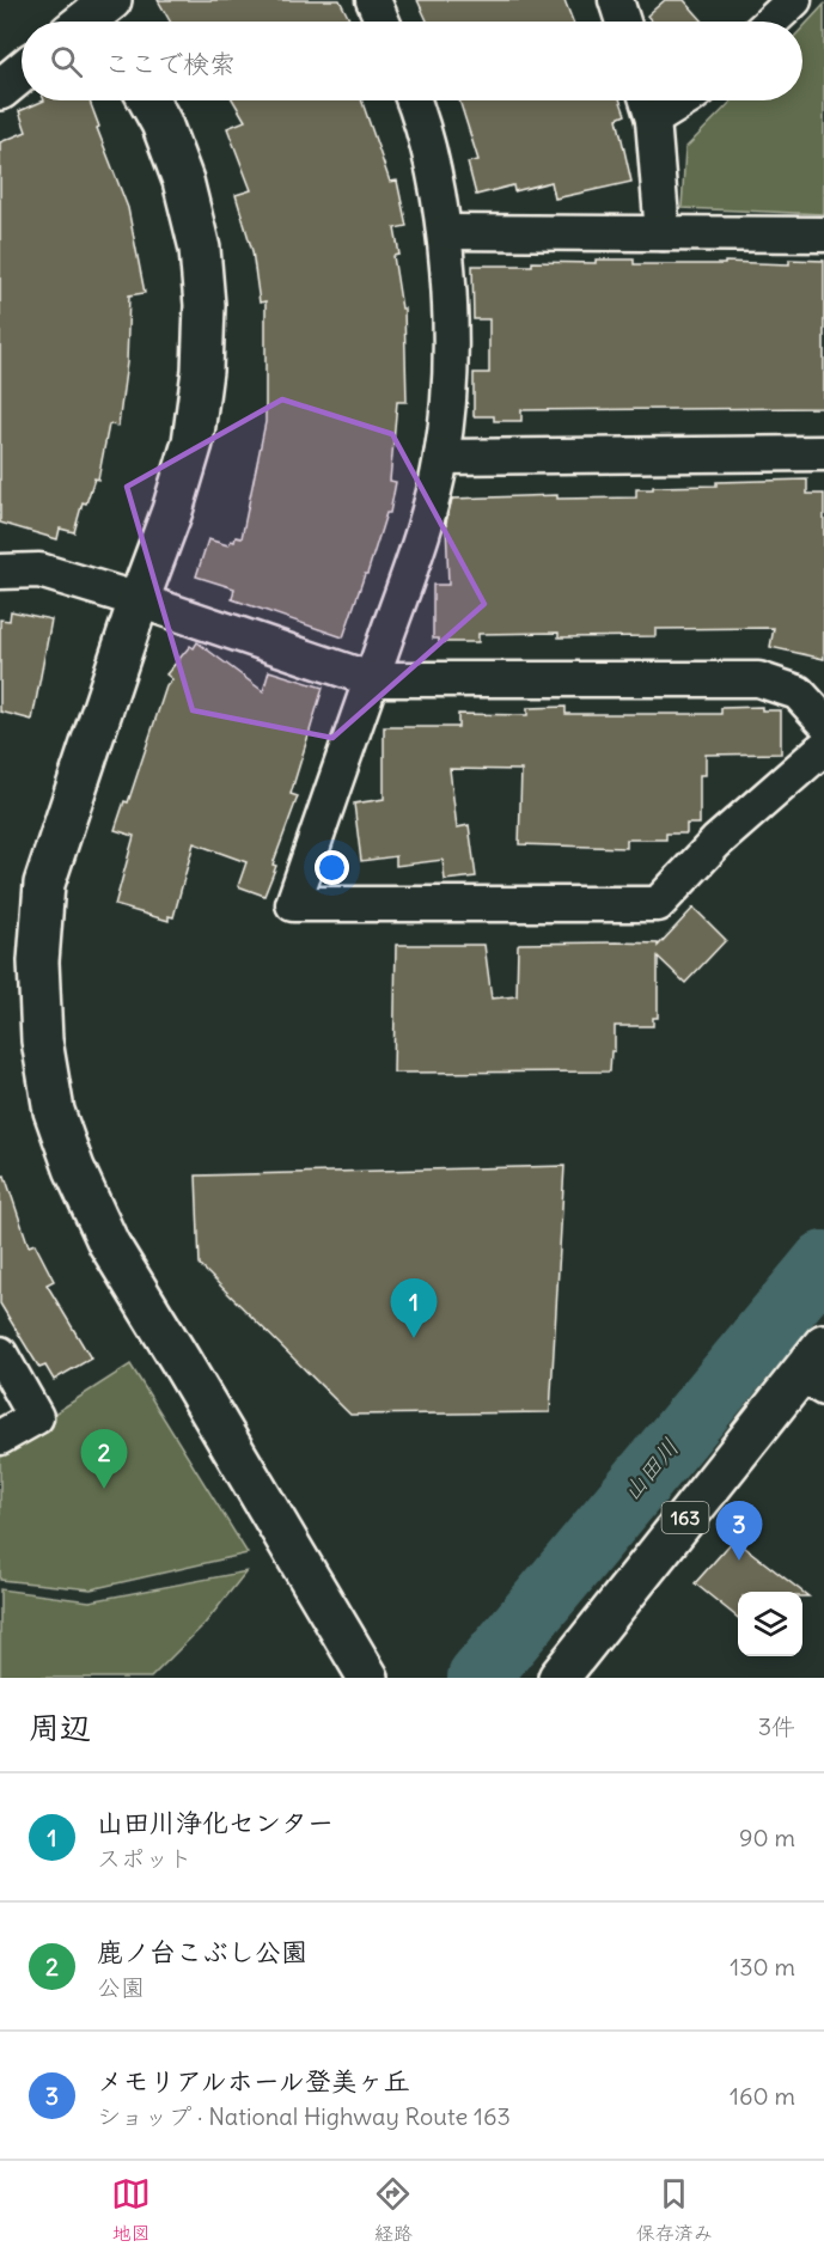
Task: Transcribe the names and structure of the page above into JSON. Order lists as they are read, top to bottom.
{
  "streets": {
    "main road": ["163"]
  },
  "water": ["山田川"],
  "page": {
    "search": "ここで検索",
    "pins": ["1", "2", "3"],
    "heading": ["周辺", "3件"],
    "list": [
      {
        "mark": "1",
        "name": "山田川浄化センター",
        "note": "スポット",
        "value": "90 m"
      },
      {
        "mark": "2",
        "name": "鹿ノ台こぶし公園",
        "note": "公園",
        "value": "130 m"
      },
      {
        "mark": "3",
        "name": "メモリアルホール登美ヶ丘",
        "note": "ショップ · National Highway Route 163",
        "value": "160 m"
      }
    ],
    "nav": ["地図", "経路", "保存済み"]
  }
}
